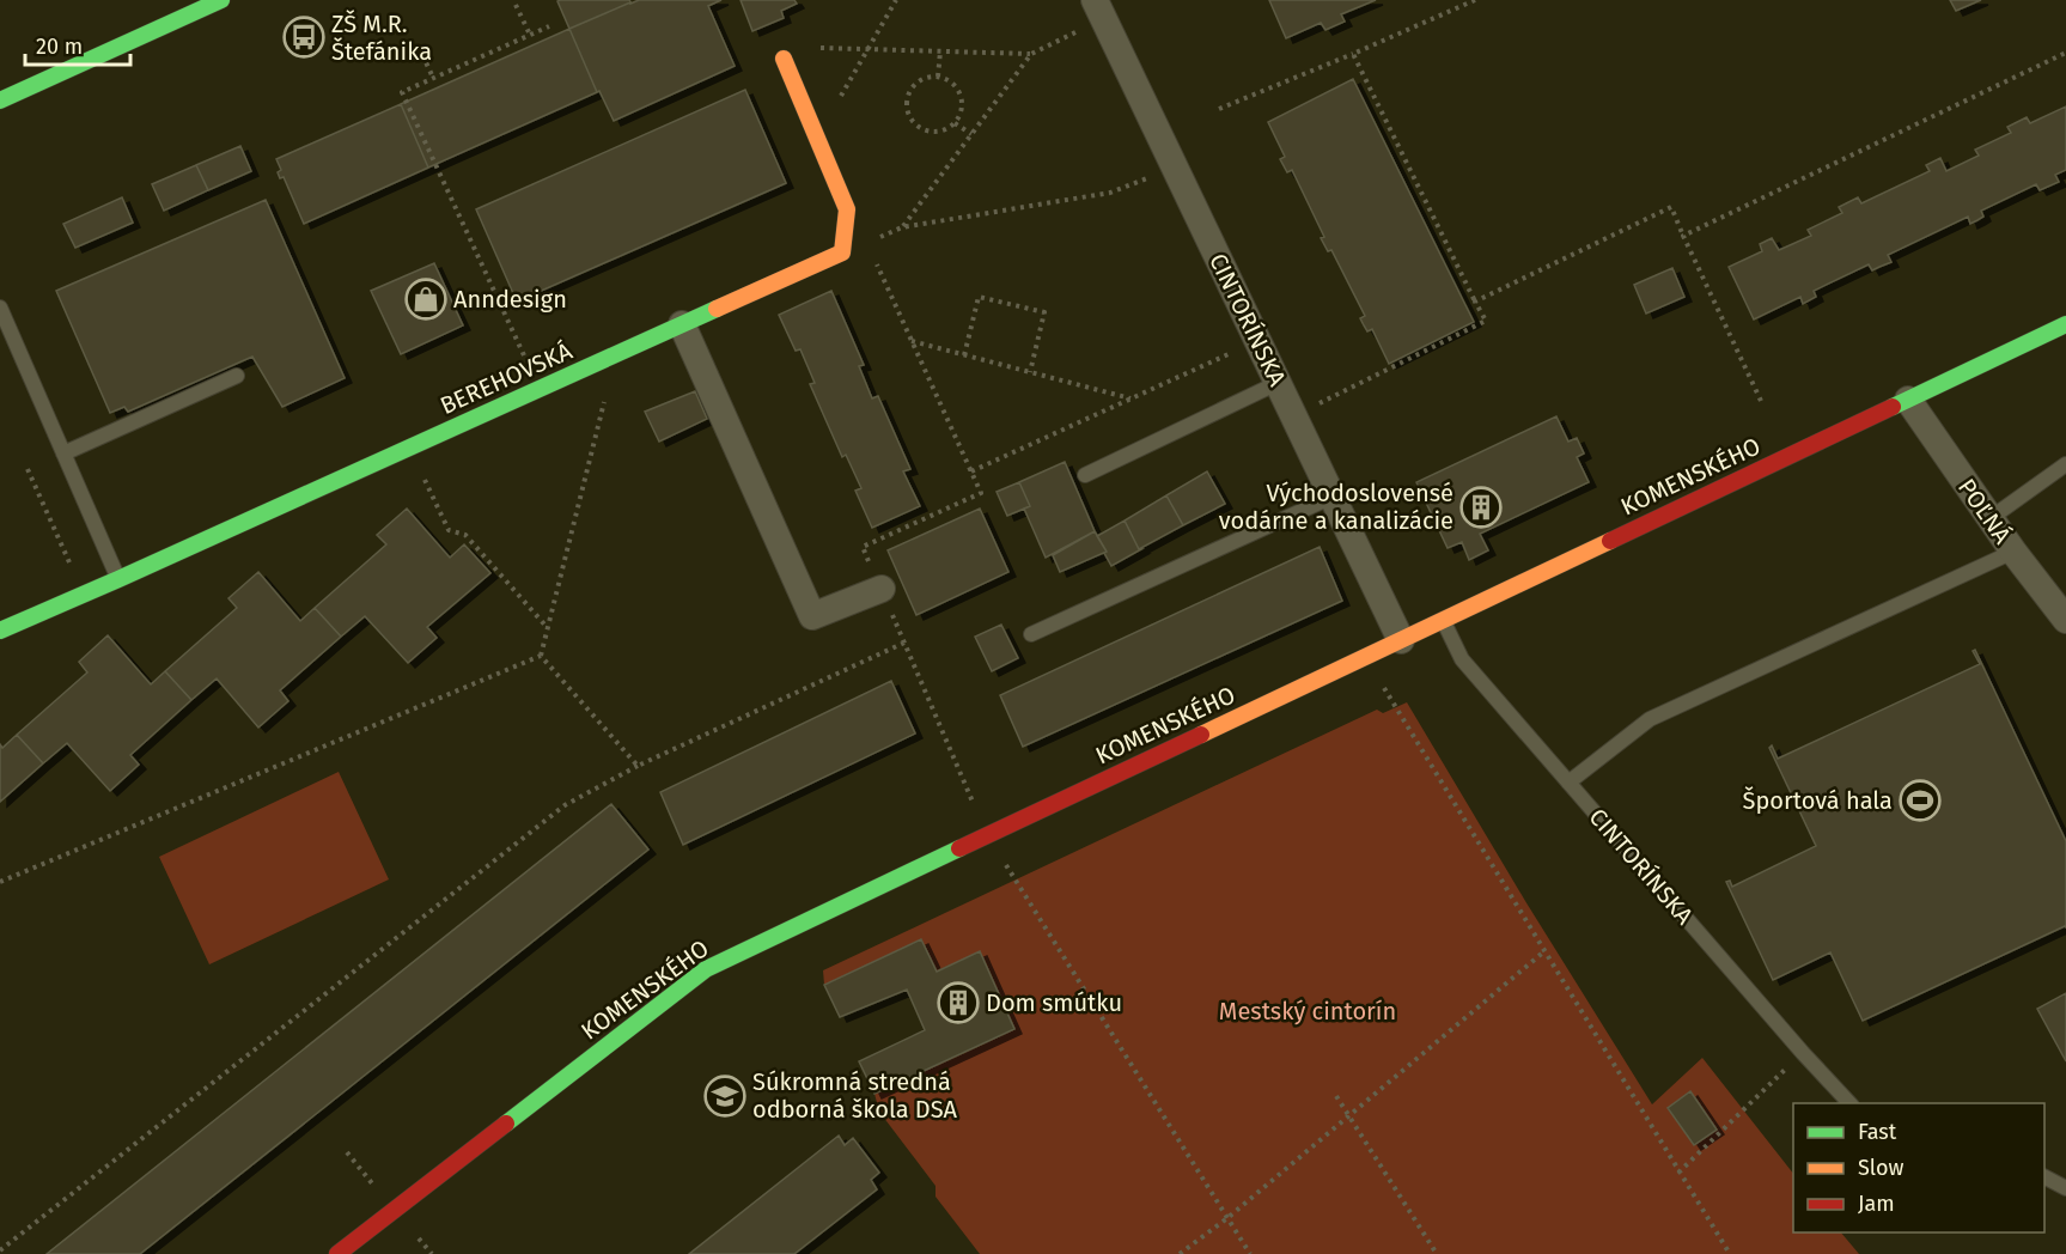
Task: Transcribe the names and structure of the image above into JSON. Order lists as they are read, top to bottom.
{
  "streets": {
    "street": [
      "CINTORÍNSKA",
      "BEREHOVSKÁ",
      "KOMENSKÉHO",
      "POĽNÁ"
    ]
  },
  "crossings": [
    ["CINTORÍNSKA", "KOMENSKÉHO"],
    ["KOMENSKÉHO", "POĽNÁ"]
  ],
  "parks": ["Mestský cintorín"],
  "places": {
    "bus stop": ["ZŠ M.R. Štefánika"],
    "shop": ["Anndesign"],
    "building": ["Východoslovensé vodárne a kanalizácie", "Dom smútku"],
    "sports": ["Športová hala"],
    "school or university": ["Súkromná stredná odborná škola DSA"]
  },
  "legend": ["Fast", "Slow", "Jam"],
  "scale_bar": "20 m"
}
